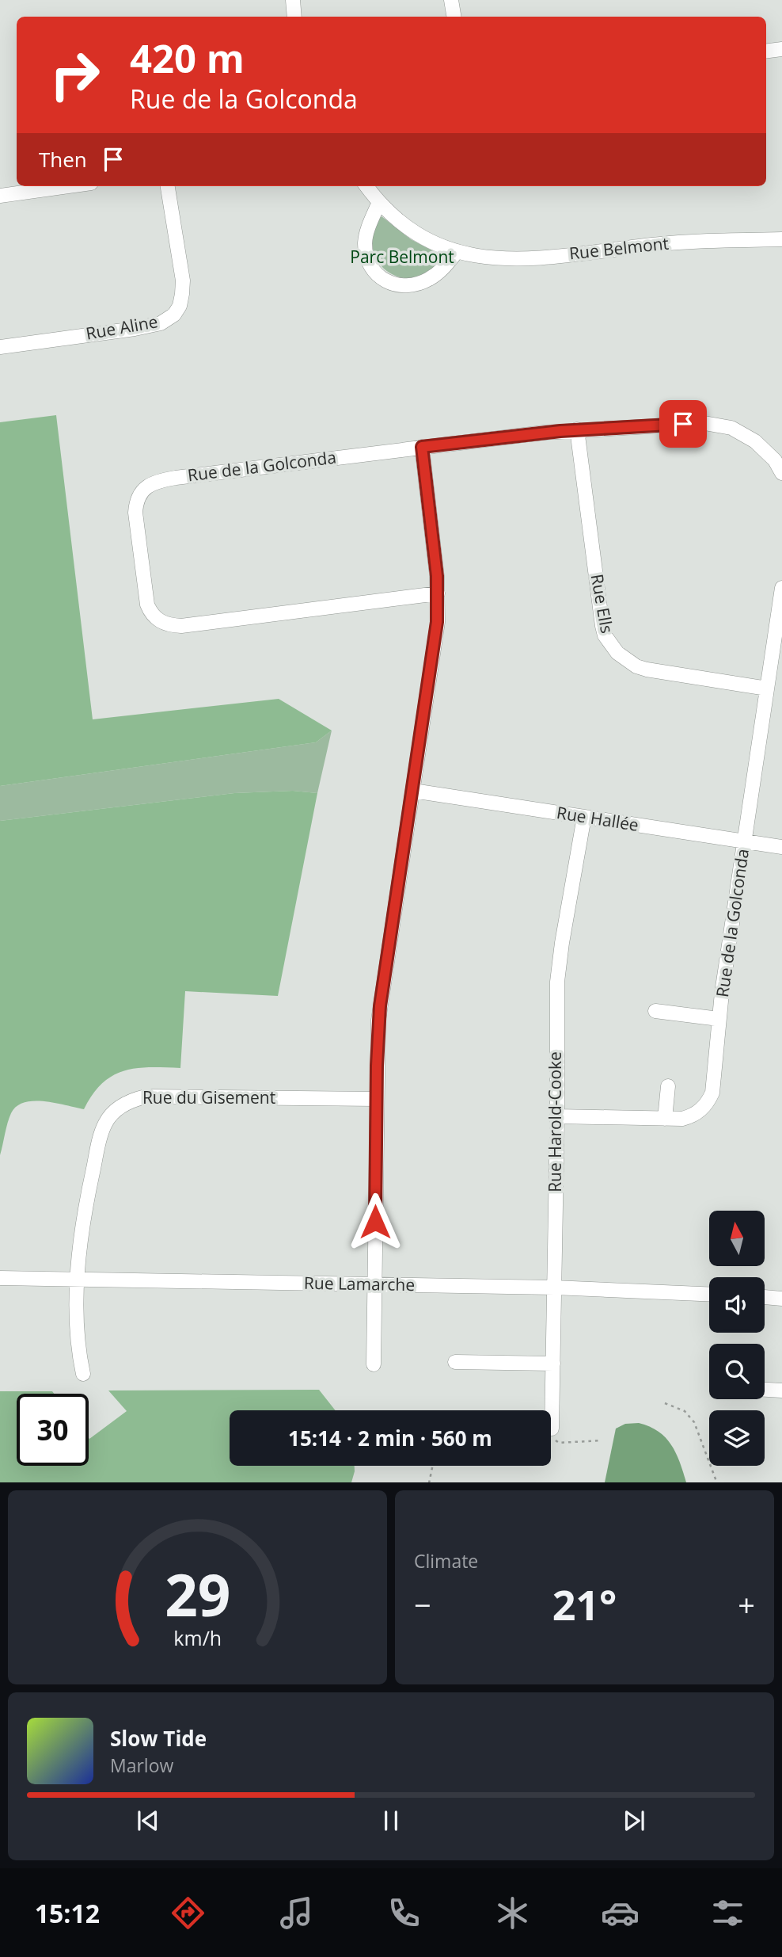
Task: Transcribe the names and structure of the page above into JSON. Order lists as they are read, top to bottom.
{
  "streets": {
    "street": [
      "Rue Belmont",
      "Rue Aline",
      "Rue de la Golconda",
      "Rue Ells",
      "Rue Hallée",
      "Rue du Gisement",
      "Rue Harold-Cooke",
      "Rue Lamarche"
    ]
  },
  "crossings": [
    ["Rue de la Golconda", "Rue Ells"],
    ["Rue de la Golconda", "Rue Hallée"],
    ["Rue de la Golconda", "Rue Harold-Cooke"],
    ["Rue Hallée", "Rue Harold-Cooke"],
    ["Rue du Gisement", "Rue Lamarche"],
    ["Rue Harold-Cooke", "Rue Lamarche"]
  ],
  "parks": ["Parc Belmont"],
  "north": "top",
  "page": {
    "turn": ["420 m", "Rue de la Golconda"],
    "then": "Then",
    "limit": "30",
    "trip": "15:14 · 2 min · 560 m",
    "tile": "Climate",
    "heat": ["−", "21°", "+"],
    "song": ["Slow Tide", "Marlow"],
    "tabs": "15:12",
    "gauge": ["29", "km/h"]
  }
}
